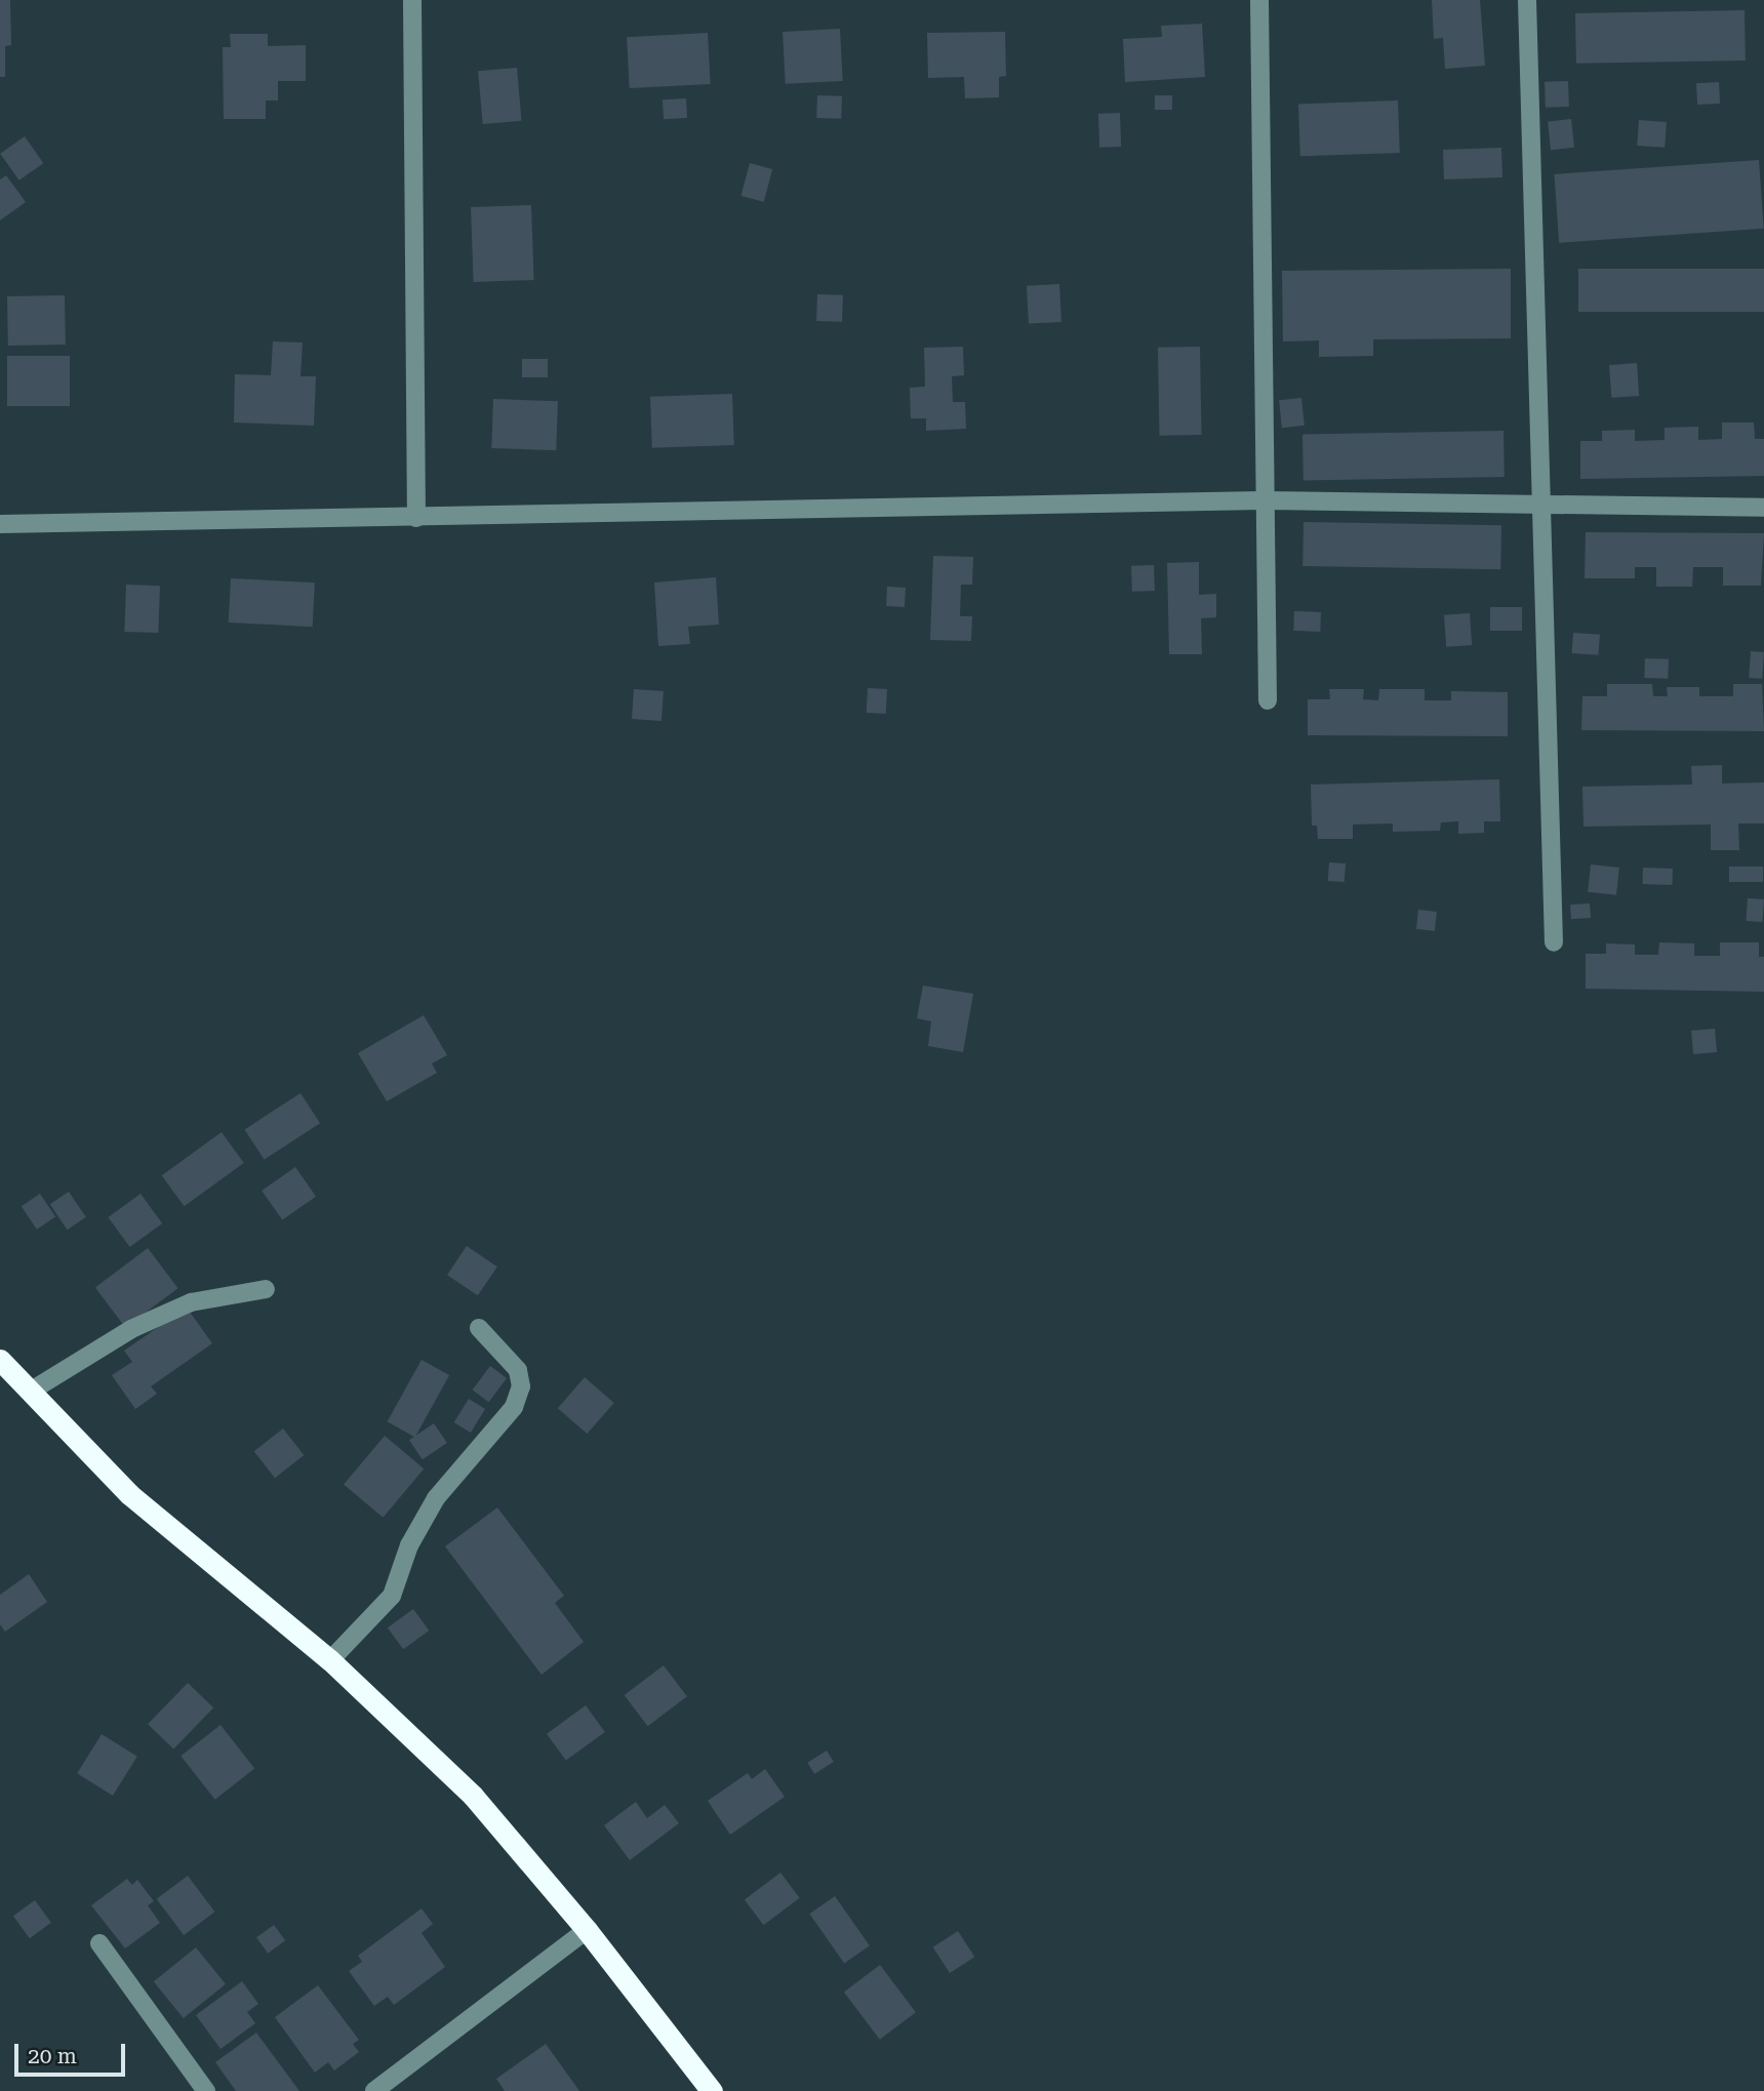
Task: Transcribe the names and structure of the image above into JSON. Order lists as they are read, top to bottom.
{
  "scale_bar": "20 m"
}
